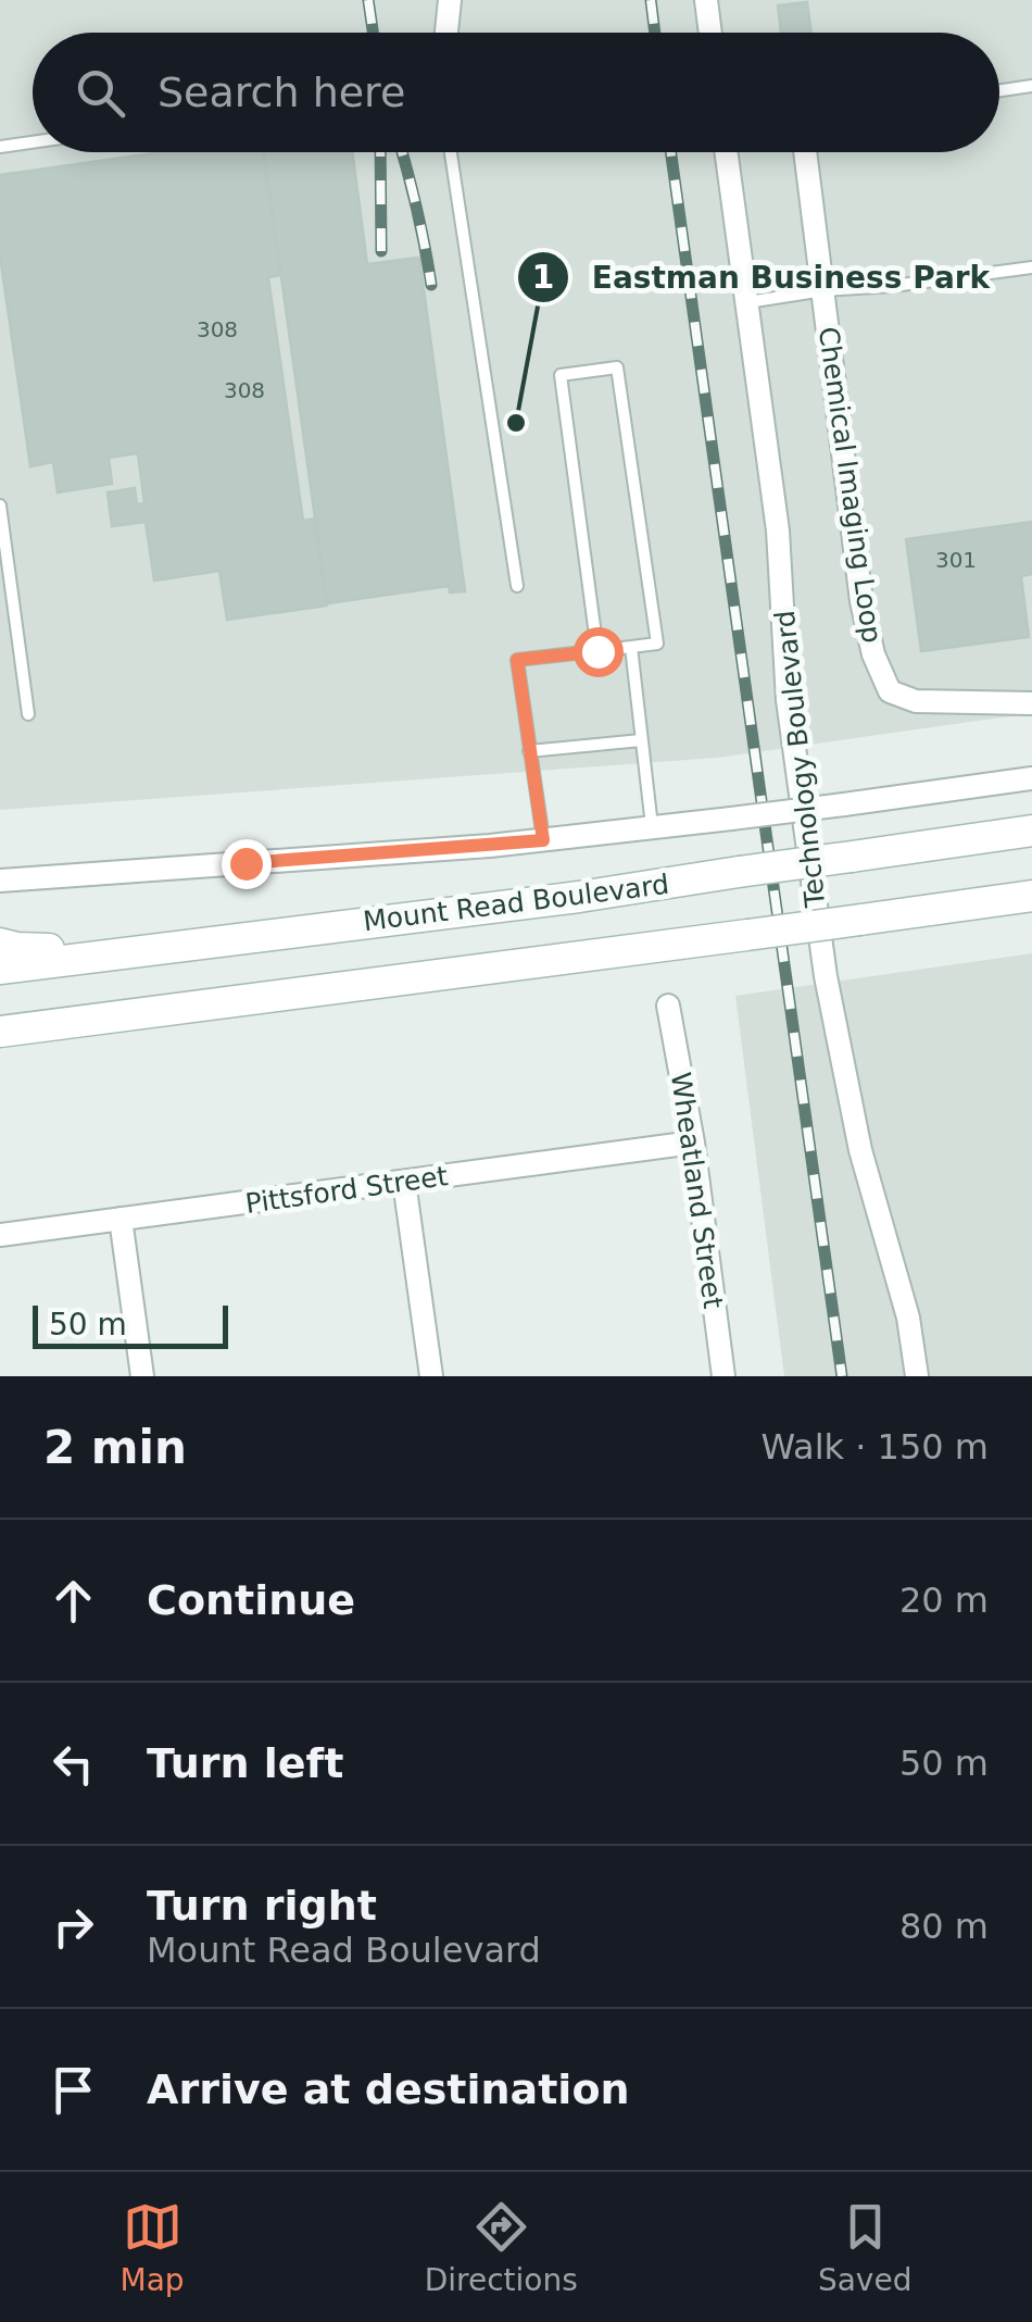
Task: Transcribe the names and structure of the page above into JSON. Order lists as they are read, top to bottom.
{
  "streets": {
    "main road": ["Mount Read Boulevard"],
    "street": [
      "Chemical Imaging Loop",
      "Technology Boulevard",
      "Pittsford Street",
      "Wheatland Street"
    ]
  },
  "crossings": [
    ["Pittsford Street", "Wheatland Street"]
  ],
  "places": ["Eastman Business Park"],
  "house_numbers": ["308", "308", "301"],
  "scale_bar": "50 m",
  "page": {
    "search": "Search here",
    "scale": "50 m",
    "heading": ["2 min", "Walk · 150 m"],
    "list": [
      ["Continue", "20 m"],
      ["Turn left", "50 m"],
      ["Turn right", "Mount Read Boulevard", "80 m"],
      "Arrive at destination"
    ],
    "nav": ["Map", "Directions", "Saved"]
  }
}
